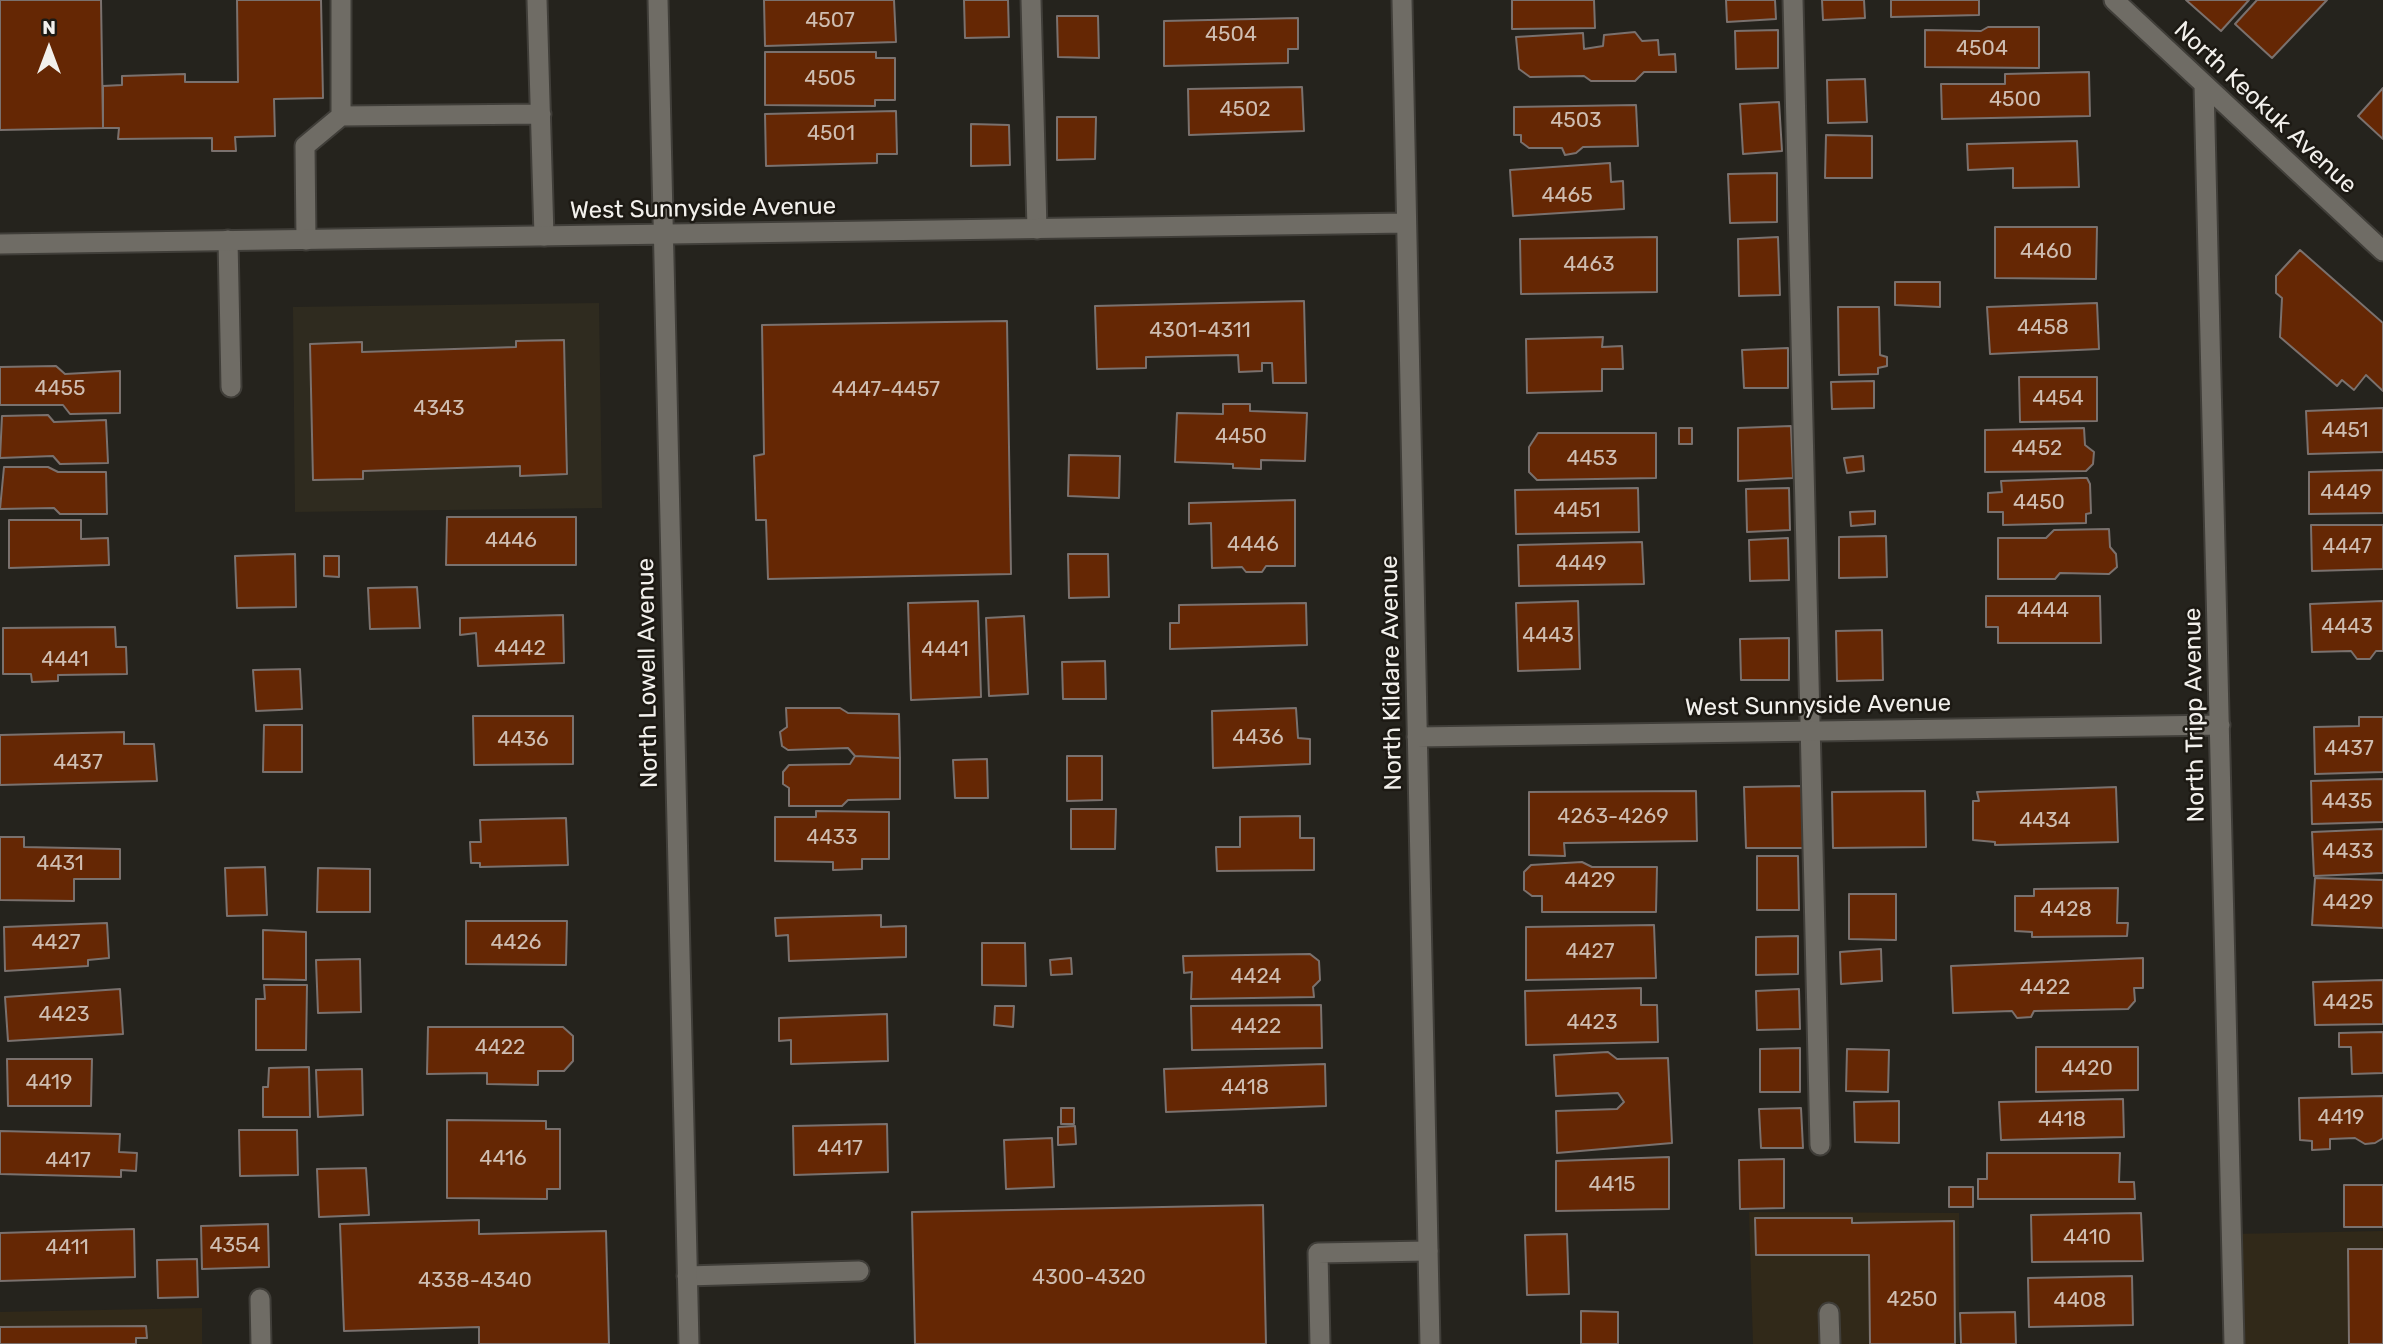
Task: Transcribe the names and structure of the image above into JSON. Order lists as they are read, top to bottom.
{
  "streets": {
    "street": [
      "North Keokuk Avenue",
      "West Sunnyside Avenue",
      "North Lowell Avenue",
      "North Kildare Avenue",
      "North Tripp Avenue"
    ]
  },
  "crossings": [
    ["North Keokuk Avenue", "North Tripp Avenue"],
    ["West Sunnyside Avenue", "North Lowell Avenue"],
    ["West Sunnyside Avenue", "North Kildare Avenue"],
    ["West Sunnyside Avenue", "North Tripp Avenue"]
  ],
  "house_numbers": [
    "4507",
    "4504",
    "4504",
    "4505",
    "4500",
    "4502",
    "4503",
    "4501",
    "4465",
    "4460",
    "4463",
    "4458",
    "4301-4311",
    "4455",
    "4447-4457",
    "4454",
    "4343",
    "4451",
    "4450",
    "4452",
    "4453",
    "4449",
    "4450",
    "4451",
    "4446",
    "4446",
    "4447",
    "4449",
    "4444",
    "4443",
    "4443",
    "4442",
    "4441",
    "4441",
    "4436",
    "4436",
    "4437",
    "4437",
    "4435",
    "4263-4269",
    "4434",
    "4433",
    "4433",
    "4431",
    "4429",
    "4429",
    "4428",
    "4427",
    "4426",
    "4427",
    "4424",
    "4422",
    "4425",
    "4423",
    "4423",
    "4422",
    "4422",
    "4420",
    "4419",
    "4418",
    "4419",
    "4418",
    "4417",
    "4416",
    "4417",
    "4415",
    "4410",
    "4354",
    "4411",
    "4300-4320",
    "4338-4340",
    "4250",
    "4408"
  ],
  "north": "top"
}
